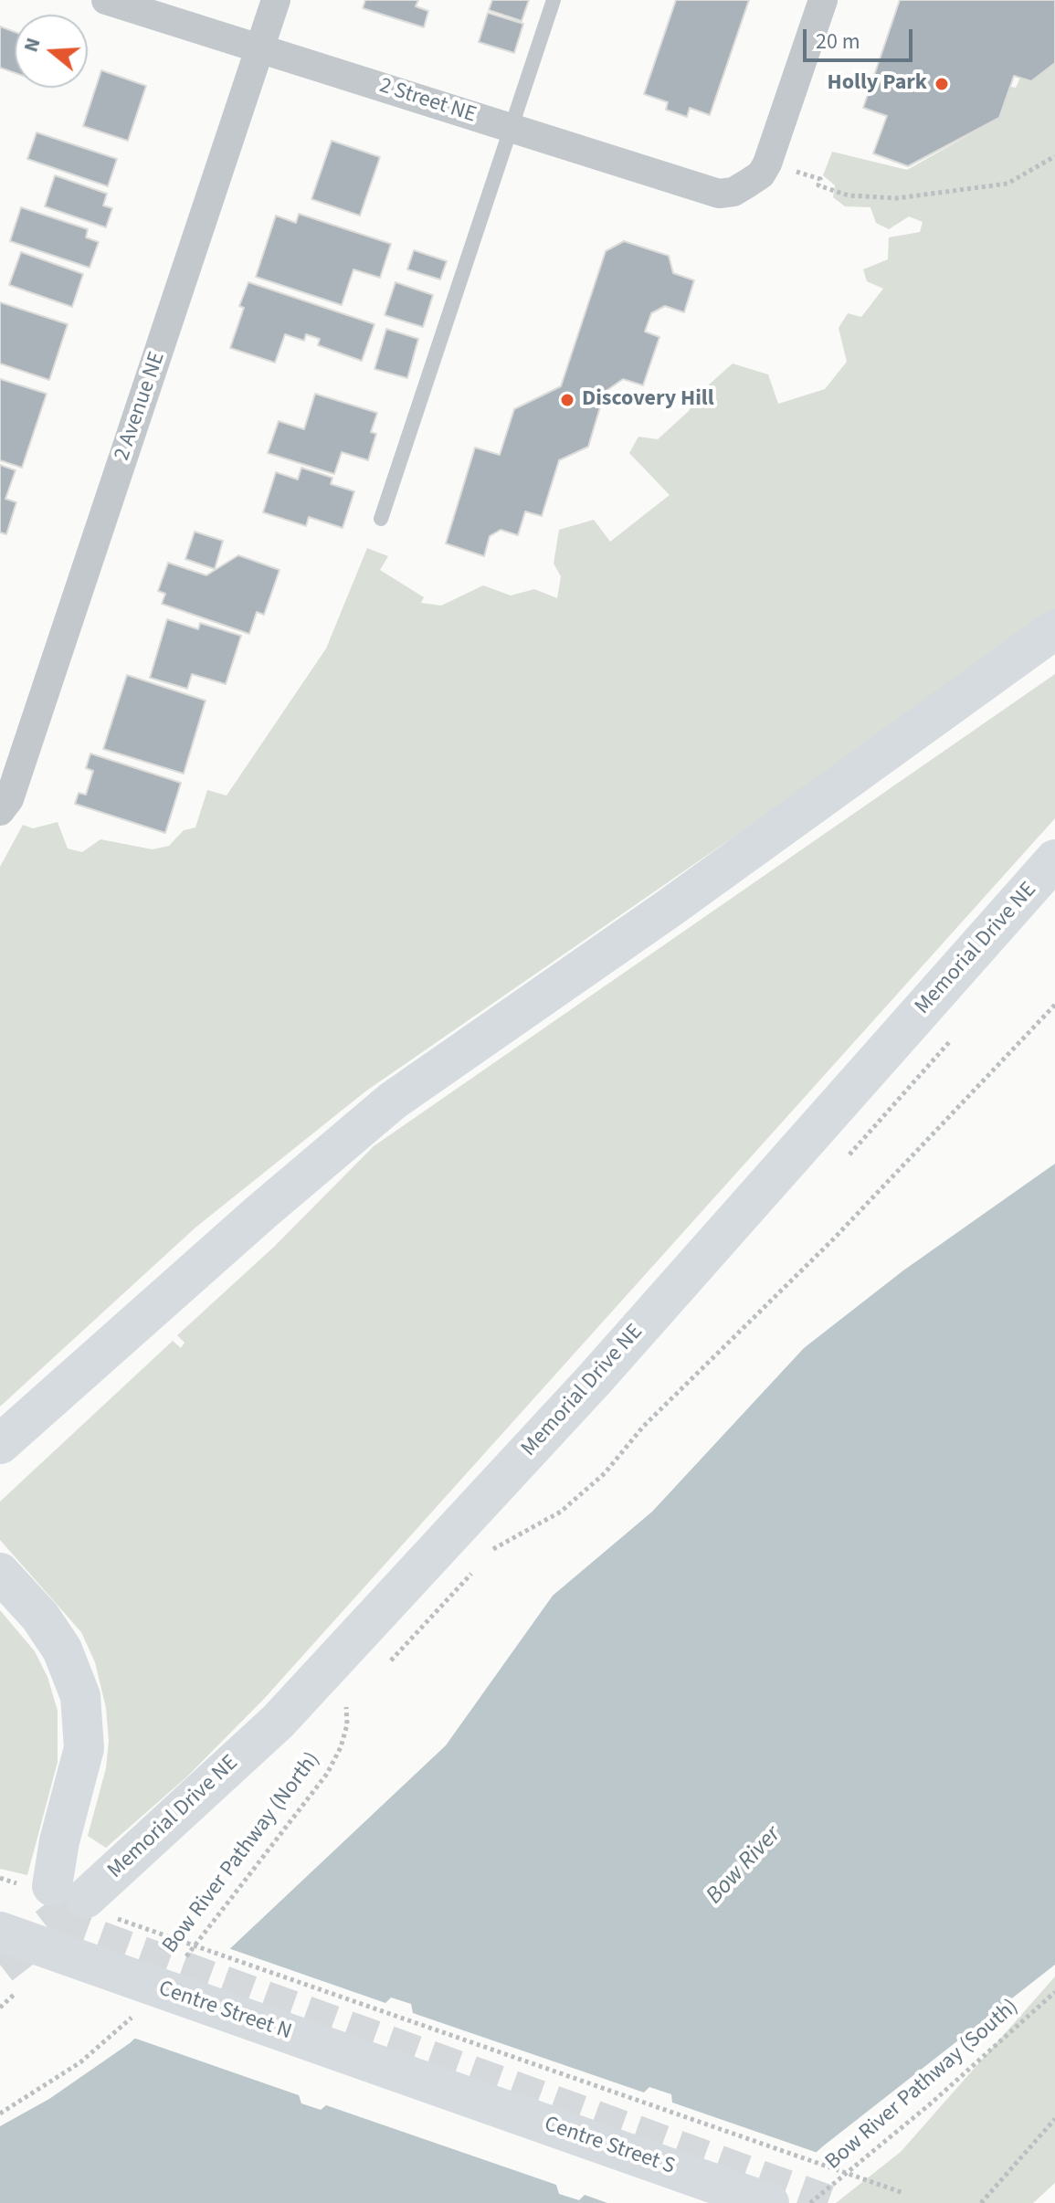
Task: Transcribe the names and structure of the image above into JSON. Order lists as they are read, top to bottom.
{
  "streets": {
    "main road": ["Memorial Drive NE", "Centre Street N", "Centre Street S"],
    "street": ["2 Street NE", "2 Avenue NE"],
    "path": ["Bow River Pathway (North)", "Bow River Pathway (South)"]
  },
  "crossings": [
    ["2 Street NE", "2 Avenue NE"],
    ["Centre Street N", "Centre Street S"]
  ],
  "water": ["Bow River"],
  "places": ["Holly Park", "Discovery Hill"],
  "scale_bar": "20 m",
  "north": "left"
}
